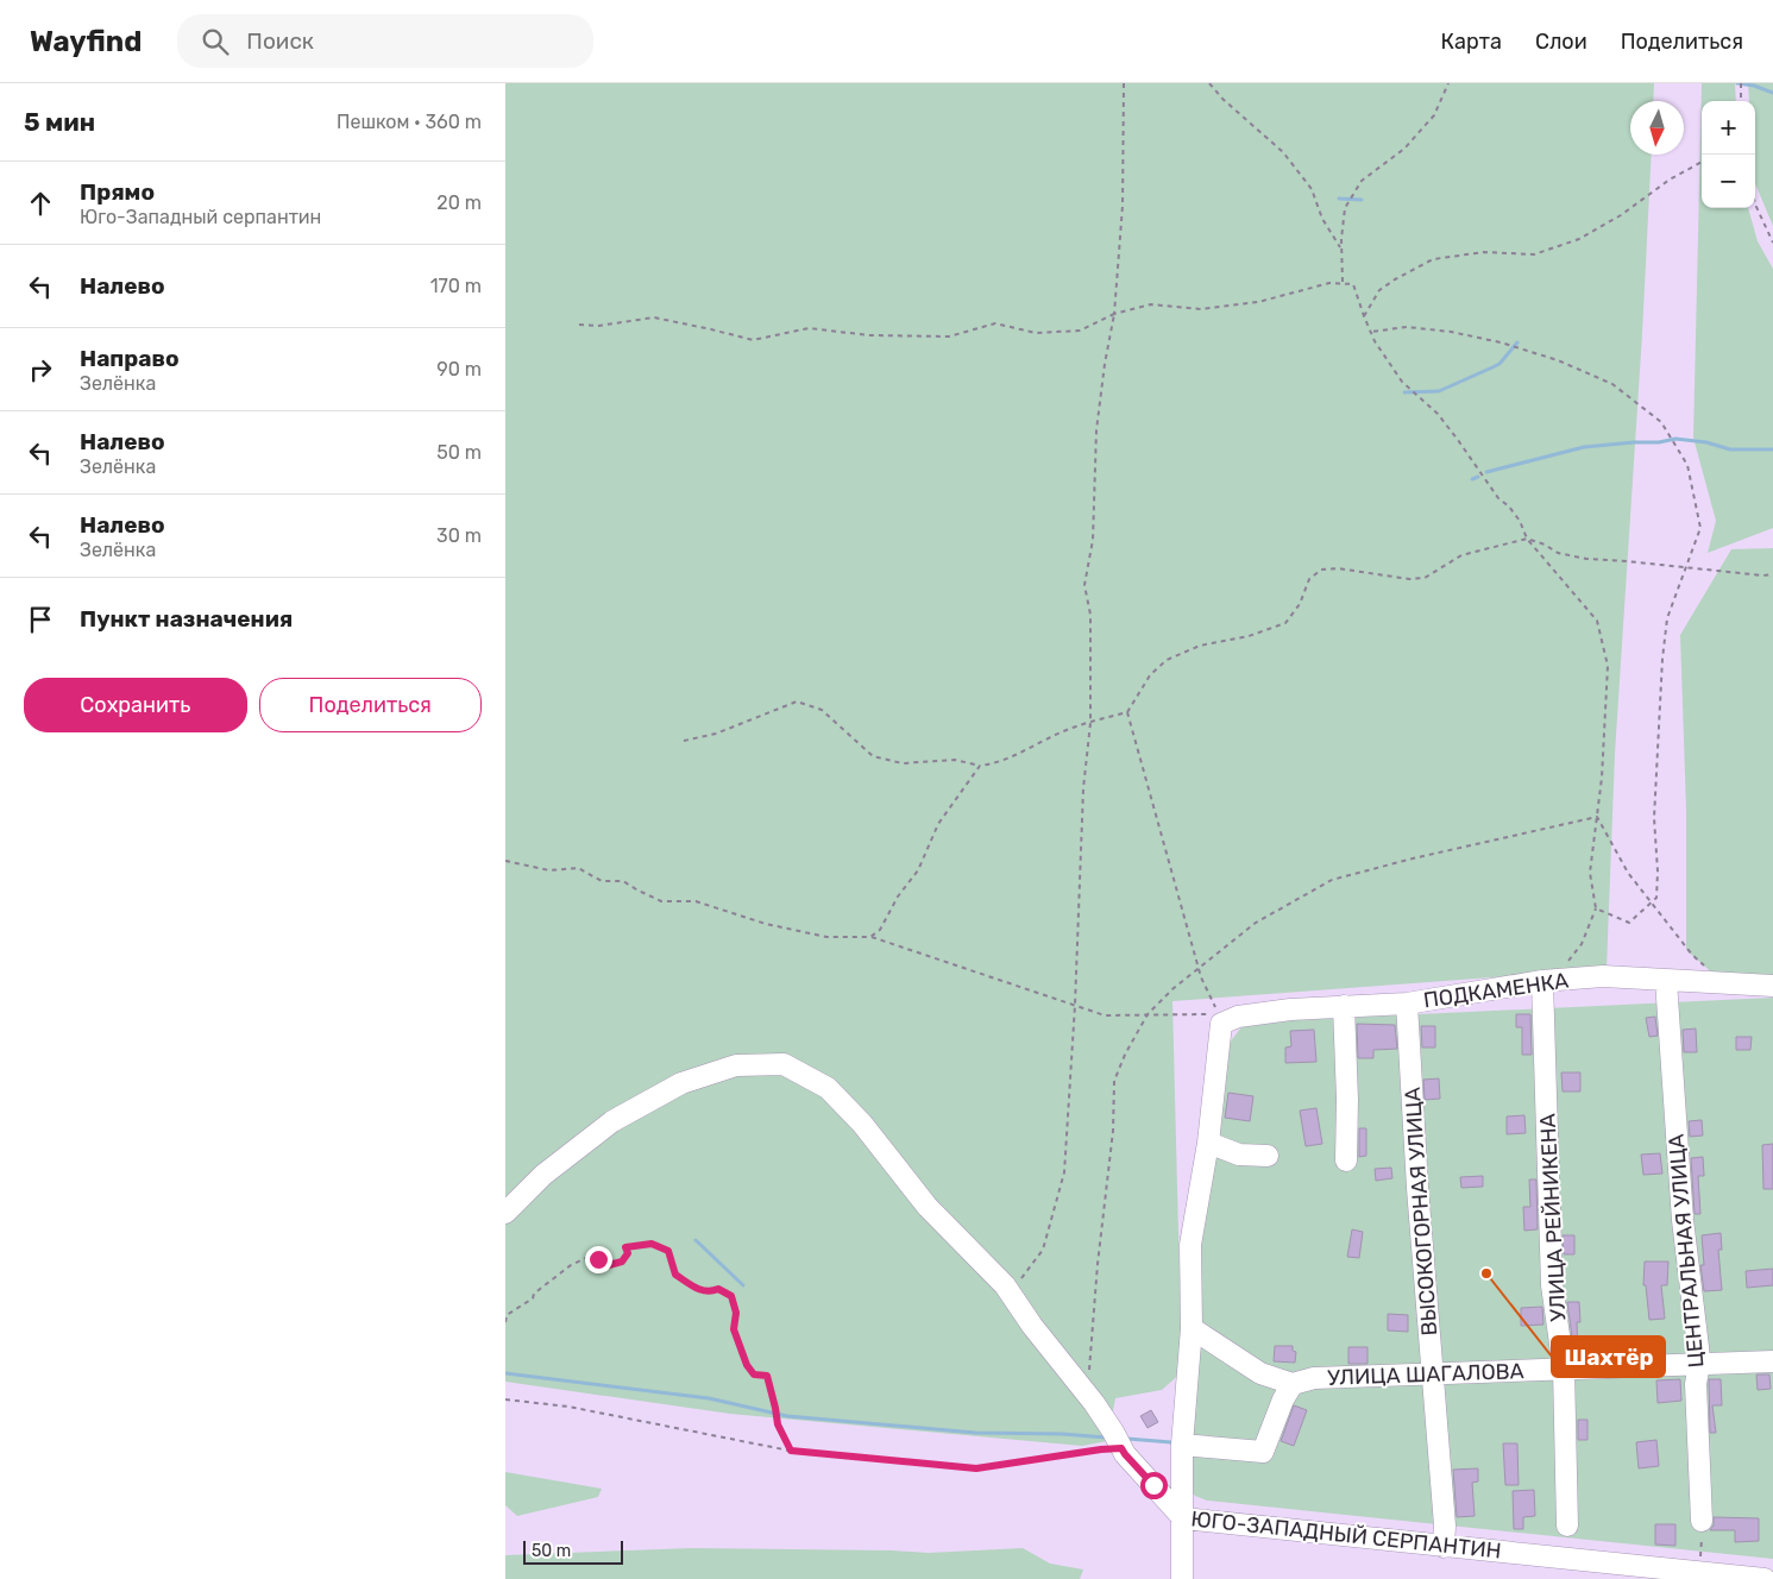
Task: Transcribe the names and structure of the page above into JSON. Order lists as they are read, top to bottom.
{
  "streets": {
    "street": [
      "ПОДКАМЕНКА",
      "ВЫСОКОГОРНАЯ УЛИЦА",
      "УЛИЦА РЕЙНИКЕНА",
      "ЦЕНТРАЛЬНАЯ УЛИЦА",
      "УЛИЦА ШАГАЛОВА",
      "ЮГО-ЗАПАДНЫЙ СЕРПАНТИН"
    ]
  },
  "crossings": [
    ["ПОДКАМЕНКА", "ВЫСОКОГОРНАЯ УЛИЦА"],
    ["ПОДКАМЕНКА", "УЛИЦА РЕЙНИКЕНА"],
    ["ПОДКАМЕНКА", "ЦЕНТРАЛЬНАЯ УЛИЦА"],
    ["ВЫСОКОГОРНАЯ УЛИЦА", "УЛИЦА ШАГАЛОВА"],
    ["ВЫСОКОГОРНАЯ УЛИЦА", "ЮГО-ЗАПАДНЫЙ СЕРПАНТИН"],
    ["УЛИЦА РЕЙНИКЕНА", "УЛИЦА ШАГАЛОВА"],
    ["ЦЕНТРАЛЬНАЯ УЛИЦА", "УЛИЦА ШАГАЛОВА"]
  ],
  "places": ["Шахтёр"],
  "scale_bar": "50 m",
  "north": "bottom",
  "page": {
    "header": "Wayfind",
    "search": "Поиск",
    "nav": ["Карта", "Слои", "Поделиться"],
    "heading": ["5 мин", "Пешком · 360 m"],
    "map_buttons": ["+", "−"],
    "list": [
      ["Прямо", "Юго-Западный серпантин", "20 m"],
      ["Налево", "170 m"],
      ["Направо", "Зелёнка", "90 m"],
      ["Налево", "Зелёнка", "50 m"],
      ["Налево", "Зелёнка", "30 m"],
      "Пункт назначения"
    ],
    "buttons": ["Сохранить", "Поделиться"],
    "scale": "50 m"
  }
}
